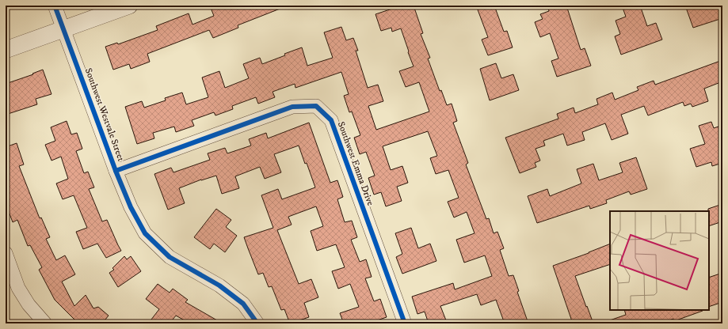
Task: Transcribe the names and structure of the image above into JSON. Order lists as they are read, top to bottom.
{
  "streets": {
    "street": ["Southwest Westvale Street", "Southwest Emma Drive"]
  },
  "crossings": [
    ["Southwest Westvale Street", "Southwest Emma Drive"]
  ]
}
